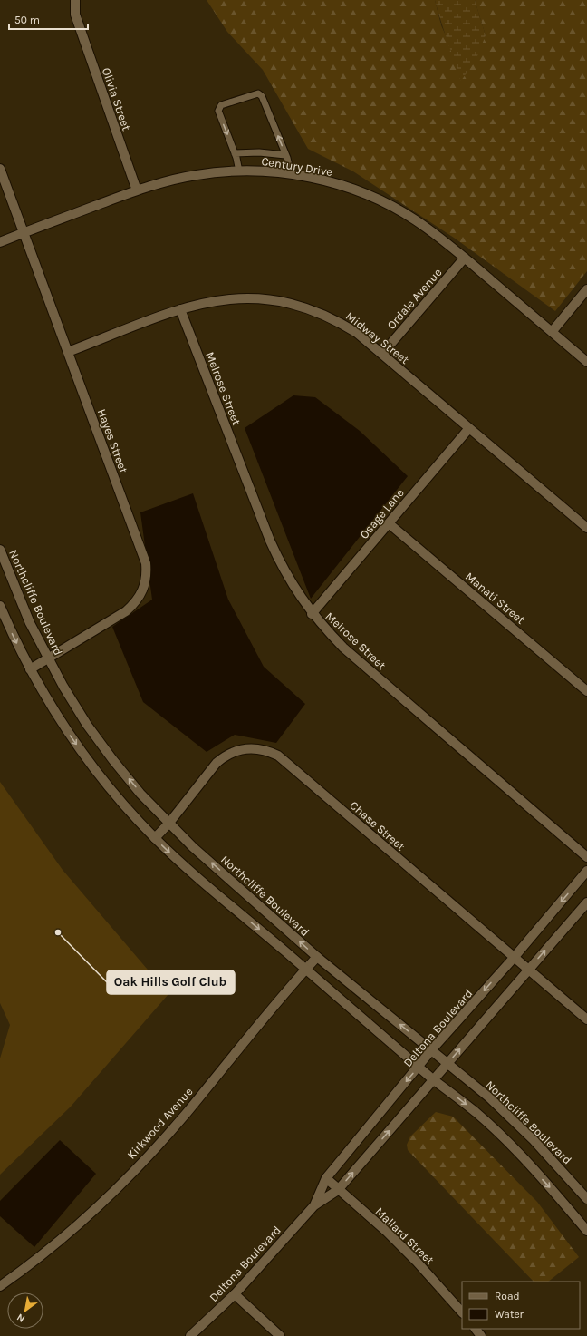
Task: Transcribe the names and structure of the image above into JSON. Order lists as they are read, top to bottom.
{
  "streets": {
    "street": [
      "Olivia Street",
      "Century Drive",
      "Ordale Avenue",
      "Midway Street",
      "Melrose Street",
      "Hayes Street",
      "Osage Lane",
      "Manati Street",
      "Northcliffe Boulevard",
      "Chase Street",
      "Deltona Boulevard",
      "Kirkwood Avenue",
      "Mallard Street"
    ]
  },
  "crossings": [
    ["Olivia Street", "Century Drive"],
    ["Century Drive", "Ordale Avenue"],
    ["Century Drive", "Hayes Street"],
    ["Ordale Avenue", "Midway Street"],
    ["Midway Street", "Melrose Street"],
    ["Midway Street", "Hayes Street"],
    ["Midway Street", "Osage Lane"],
    ["Melrose Street", "Osage Lane"],
    ["Hayes Street", "Northcliffe Boulevard"],
    ["Osage Lane", "Manati Street"],
    ["Northcliffe Boulevard", "Chase Street"],
    ["Northcliffe Boulevard", "Deltona Boulevard"],
    ["Northcliffe Boulevard", "Kirkwood Avenue"],
    ["Chase Street", "Deltona Boulevard"],
    ["Deltona Boulevard", "Mallard Street"]
  ],
  "places": ["Oak Hills Golf Club"],
  "legend": ["Road", "Water"],
  "scale_bar": "50 m",
  "north": "bottom left"
}
